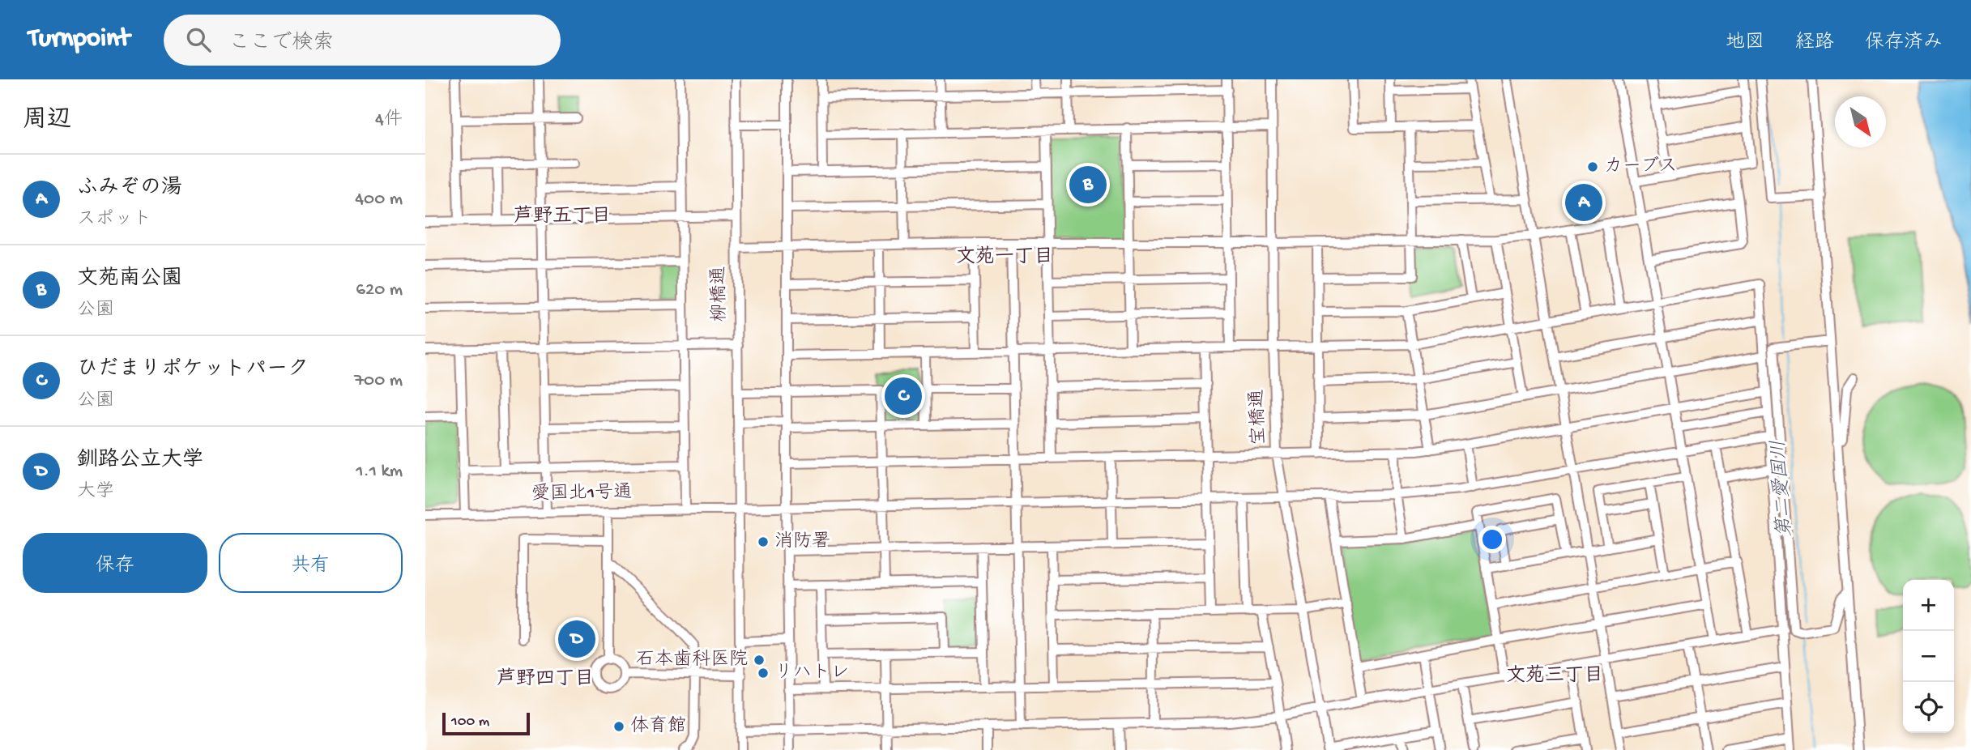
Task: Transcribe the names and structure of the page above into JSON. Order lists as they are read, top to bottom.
{
  "streets": {
    "street": ["柳橋通", "宝橋通", "愛国北1号通"]
  },
  "crossings": [
    ["柳橋通", "愛国北1号通"],
    ["宝橋通", "愛国北1号通"]
  ],
  "districts": [
    "芦野五丁目",
    "文苑一丁目",
    "文苑三丁目",
    "芦野四丁目"
  ],
  "water": ["第二愛国川"],
  "places": [
    "カーブス",
    "消防署",
    "石本歯科医院",
    "リハトレ",
    "体育館"
  ],
  "scale_bar": "100 m",
  "north": "bottom right",
  "page": {
    "header": "Turnpoint",
    "search": "ここで検索",
    "nav": ["地図", "経路", "保存済み"],
    "heading": ["周辺", "4件"],
    "list": [
      {
        "mark": "A",
        "name": "ふみぞの湯",
        "note": "スポット",
        "value": "400 m"
      },
      {
        "mark": "B",
        "name": "文苑南公園",
        "note": "公園",
        "value": "620 m"
      },
      {
        "mark": "C",
        "name": "ひだまりポケットパーク",
        "note": "公園",
        "value": "700 m"
      },
      {
        "mark": "D",
        "name": "釧路公立大学",
        "note": "大学",
        "value": "1.1 km"
      }
    ],
    "pins": [
      "B",
      "A",
      "C",
      "D"
    ],
    "buttons": ["保存", "共有"],
    "map_buttons": ["+", "−"],
    "scale": "100 m"
  }
}
